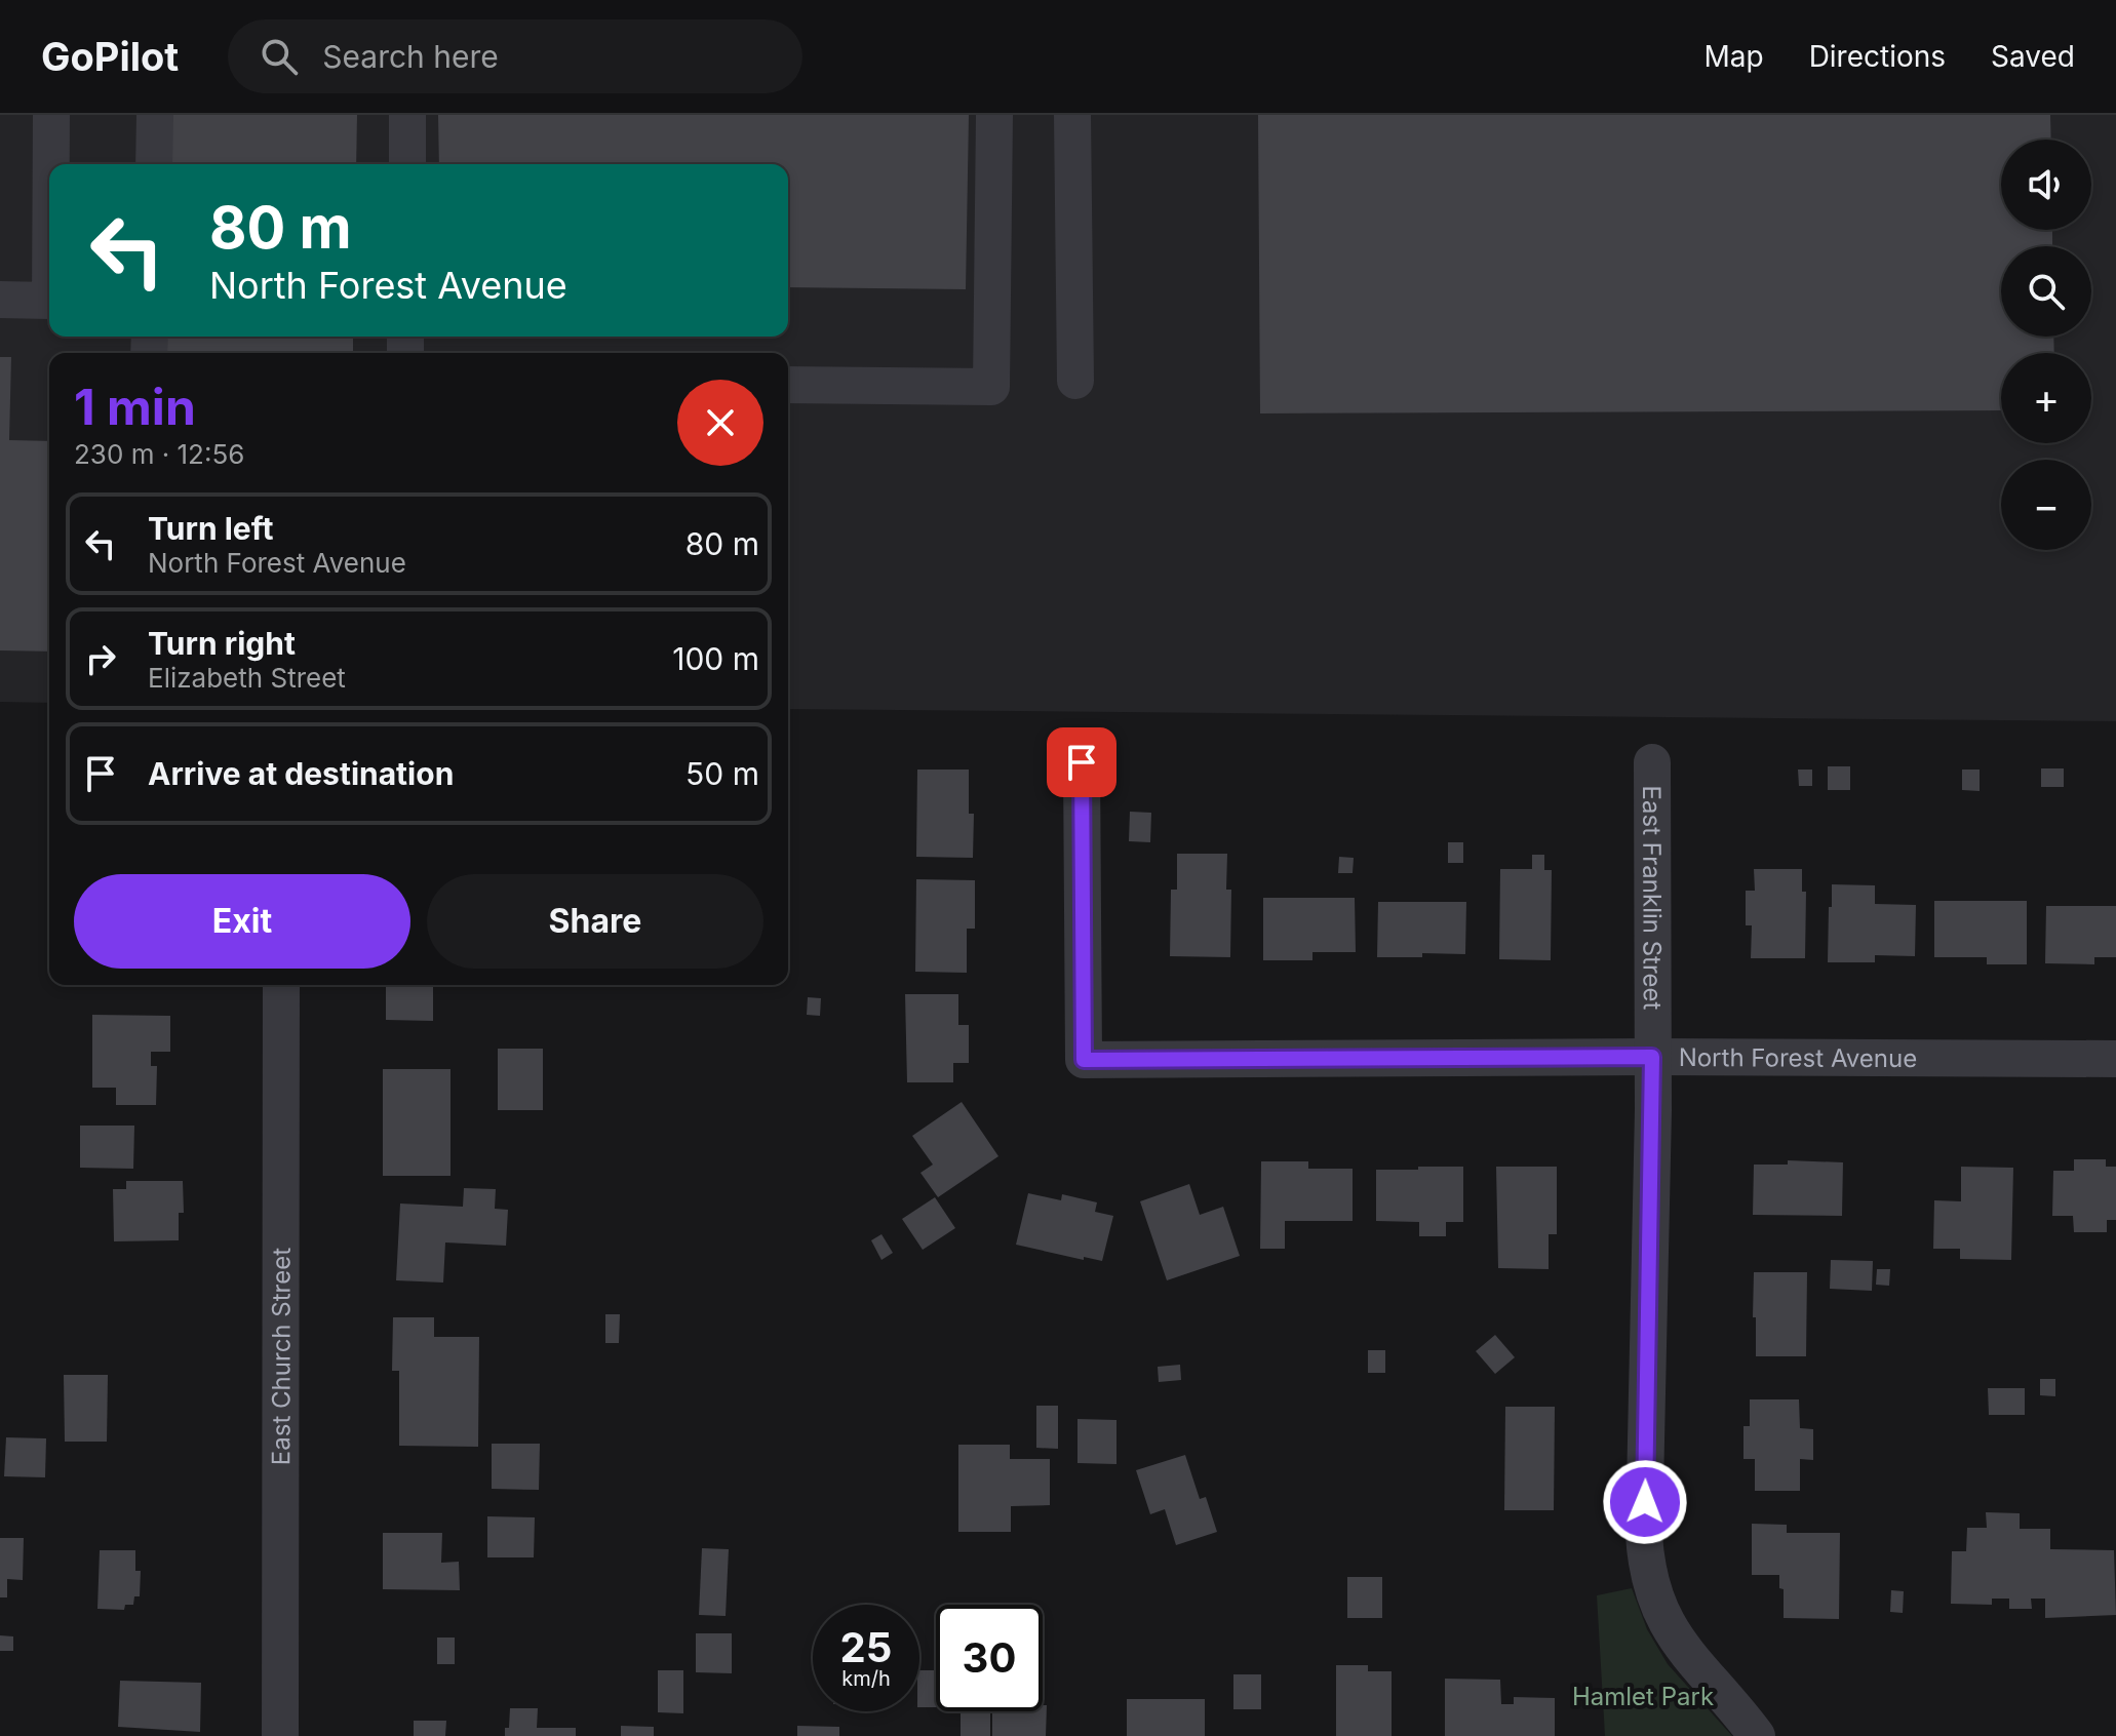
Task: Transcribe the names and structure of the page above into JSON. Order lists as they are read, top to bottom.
{
  "streets": {
    "street": ["East Franklin Street", "North Forest Avenue", "East Church Street"]
  },
  "crossings": [
    ["East Franklin Street", "North Forest Avenue"]
  ],
  "parks": ["Hamlet Park"],
  "page": {
    "header": "GoPilot",
    "search": "Search here",
    "nav": ["Map", "Directions", "Saved"],
    "map_buttons": ["+", "−"],
    "turn": ["80 m", "North Forest Avenue"],
    "heading": ["1 min", "230 m · 12:56"],
    "list": [
      {
        "name": "Turn left",
        "note": "North Forest Avenue",
        "value": "80 m"
      },
      {
        "name": "Turn right",
        "note": "Elizabeth Street",
        "value": "100 m"
      },
      {
        "name": "Arrive at destination",
        "value": "50 m"
      }
    ],
    "buttons": ["Exit", "Share"],
    "speed": "25 km/h",
    "limit": "30"
  }
}
